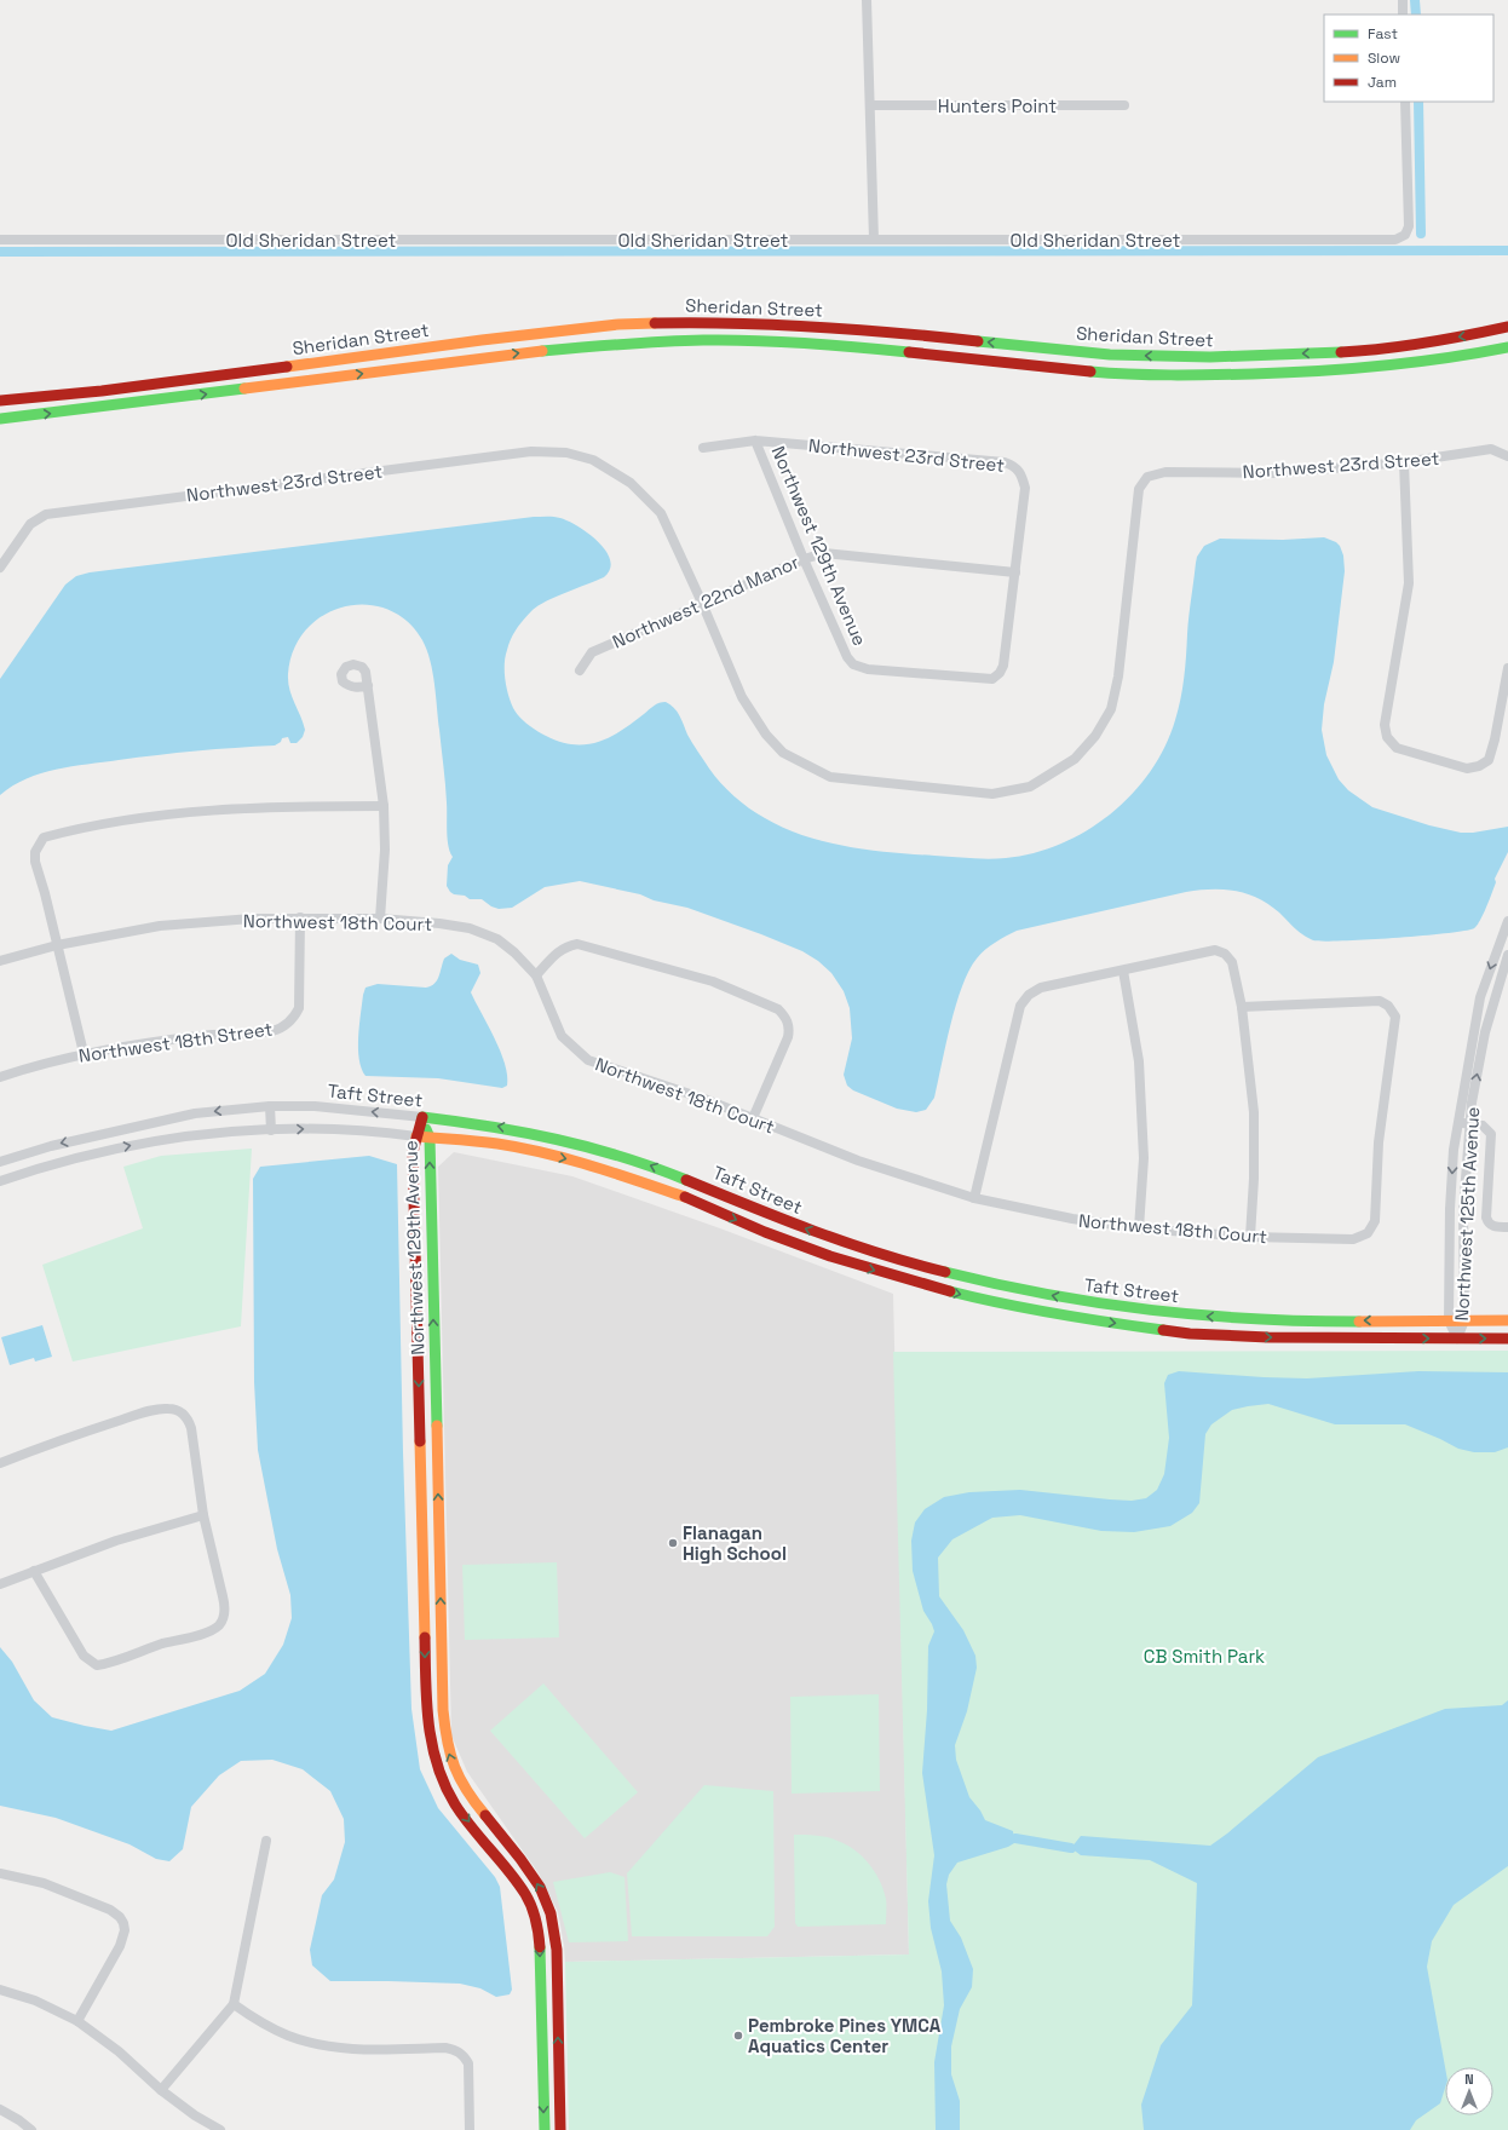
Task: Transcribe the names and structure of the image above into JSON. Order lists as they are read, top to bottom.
{
  "streets": {
    "street": [
      "Hunters Point",
      "Old Sheridan Street",
      "Sheridan Street",
      "Northwest 23rd Street",
      "Northwest 129th Avenue",
      "Northwest 22nd Manor",
      "Northwest 18th Court",
      "Northwest 18th Street",
      "Taft Street",
      "Northwest 125th Avenue"
    ]
  },
  "crossings": [
    ["Northwest 23rd Street", "Northwest 129th Avenue"],
    ["Northwest 23rd Street", "Northwest 22nd Manor"],
    ["Northwest 129th Avenue", "Northwest 22nd Manor"],
    ["Northwest 129th Avenue", "Taft Street"],
    ["Northwest 18th Court", "Northwest 18th Street"],
    ["Taft Street", "Northwest 125th Avenue"]
  ],
  "parks": ["CB Smith Park"],
  "places": ["Flanagan High School", "Pembroke Pines YMCA Aquatics Center"],
  "legend": ["Fast", "Slow", "Jam"],
  "north": "top"
}
